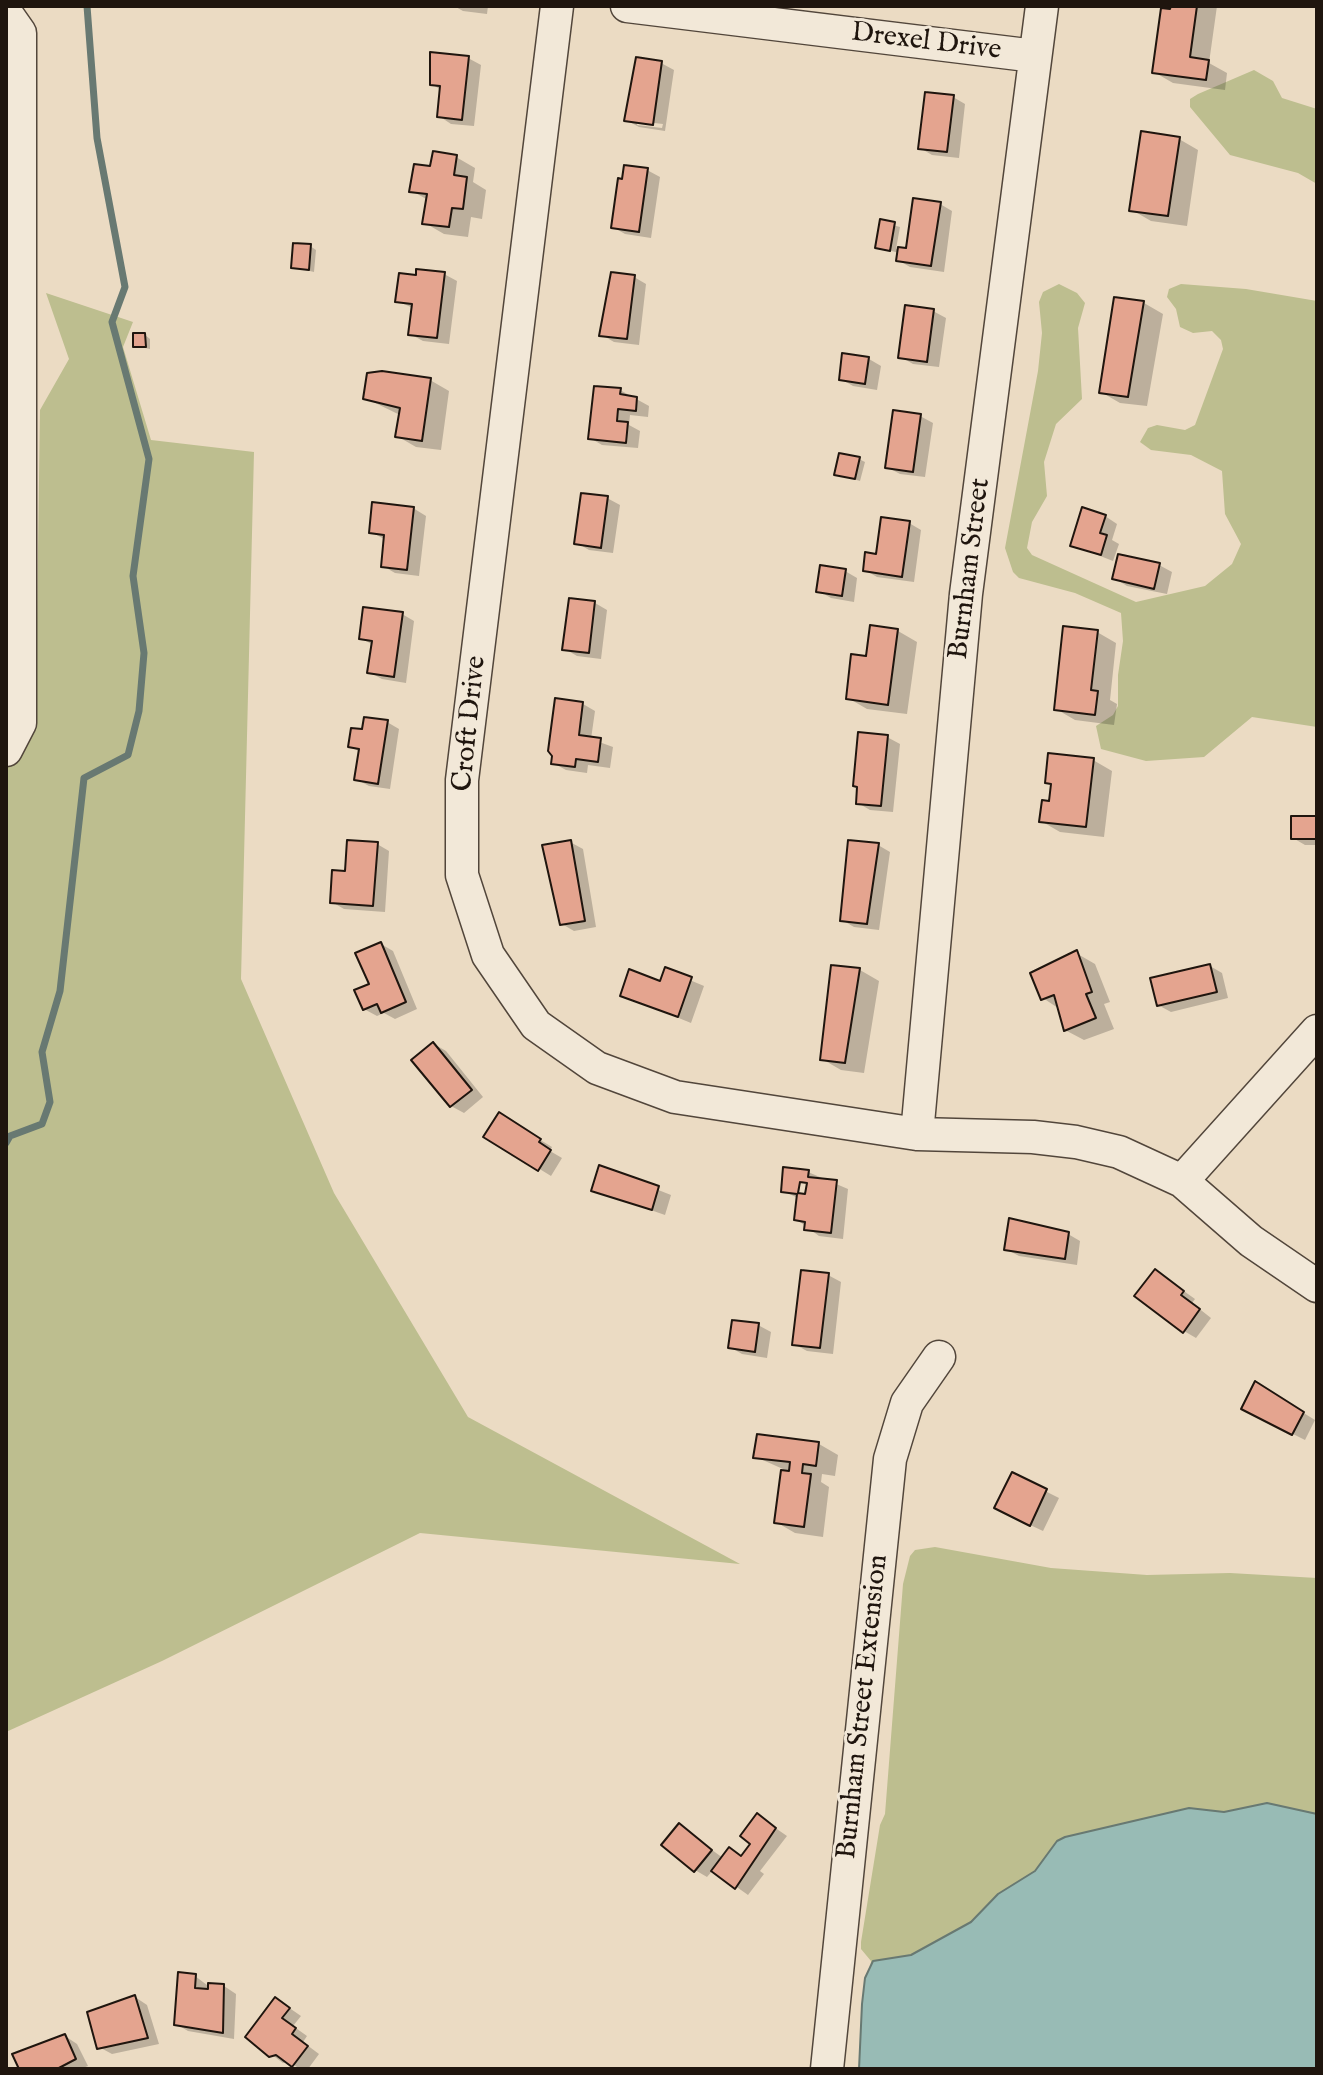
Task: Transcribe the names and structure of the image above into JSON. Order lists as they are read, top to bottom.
{
  "streets": {
    "street": [
      "Drexel Drive",
      "Burnham Street",
      "Croft Drive",
      "Burnham Street Extension"
    ]
  },
  "crossings": [
    ["Drexel Drive", "Burnham Street"],
    ["Burnham Street", "Croft Drive"]
  ]
}
